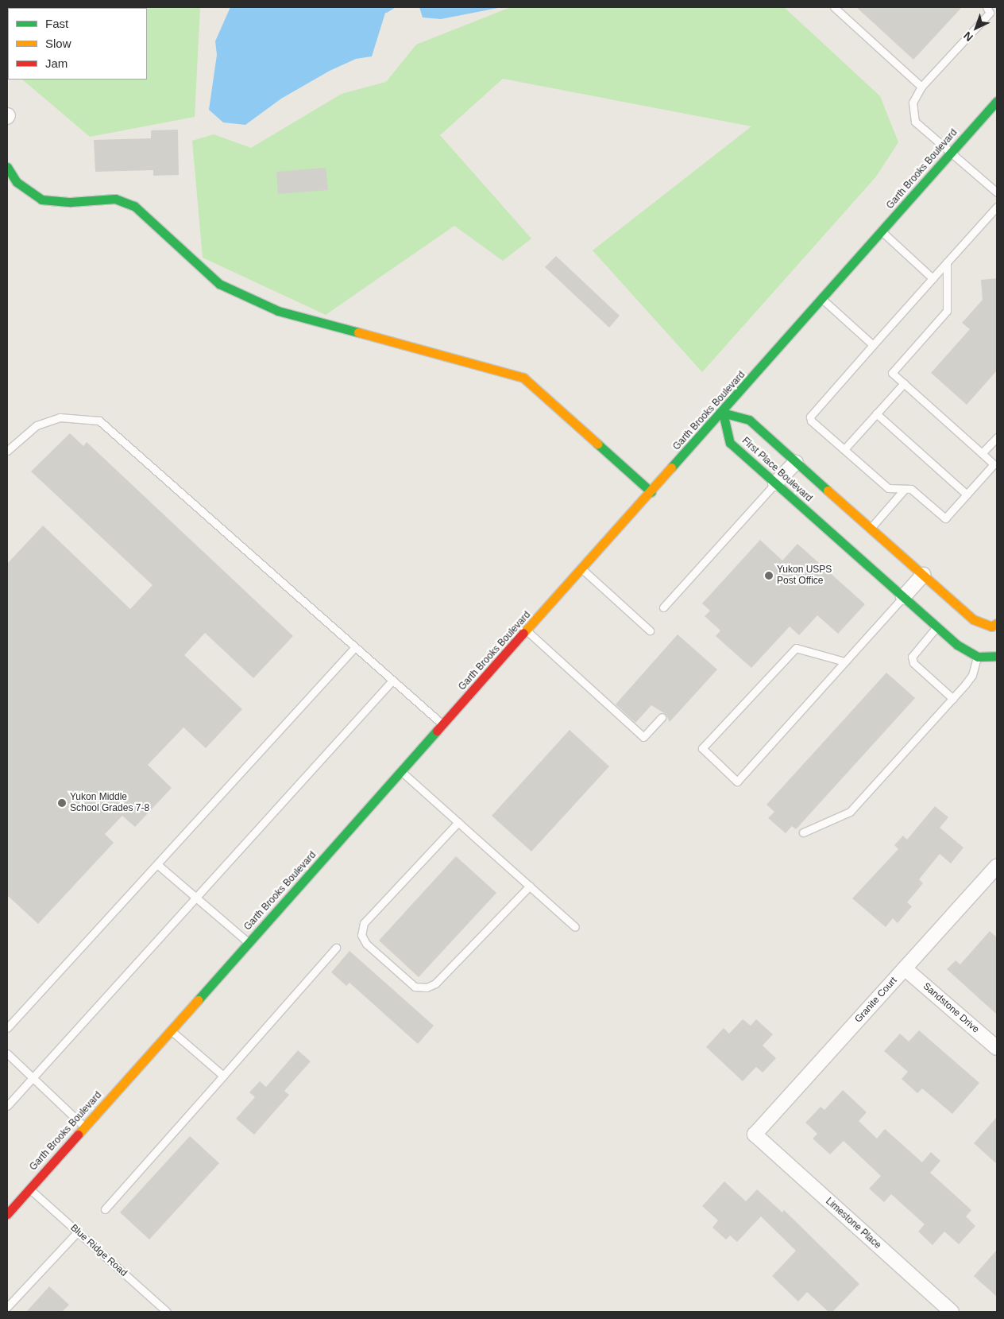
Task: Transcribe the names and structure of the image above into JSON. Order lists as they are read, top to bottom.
{
  "streets": {
    "street": [
      "Garth Brooks Boulevard",
      "First Place Boulevard",
      "Granite Court",
      "Sandstone Drive",
      "Limestone Place"
    ],
    "lane": ["Blue Ridge Road"]
  },
  "crossings": [
    ["Garth Brooks Boulevard", "First Place Boulevard"],
    ["Garth Brooks Boulevard", "Blue Ridge Road"],
    ["Granite Court", "Sandstone Drive"],
    ["Granite Court", "Limestone Place"]
  ],
  "places": ["Yukon USPS Post Office", "Yukon Middle School Grades 7-8"],
  "legend": ["Fast", "Slow", "Jam"],
  "north": "bottom left"
}
